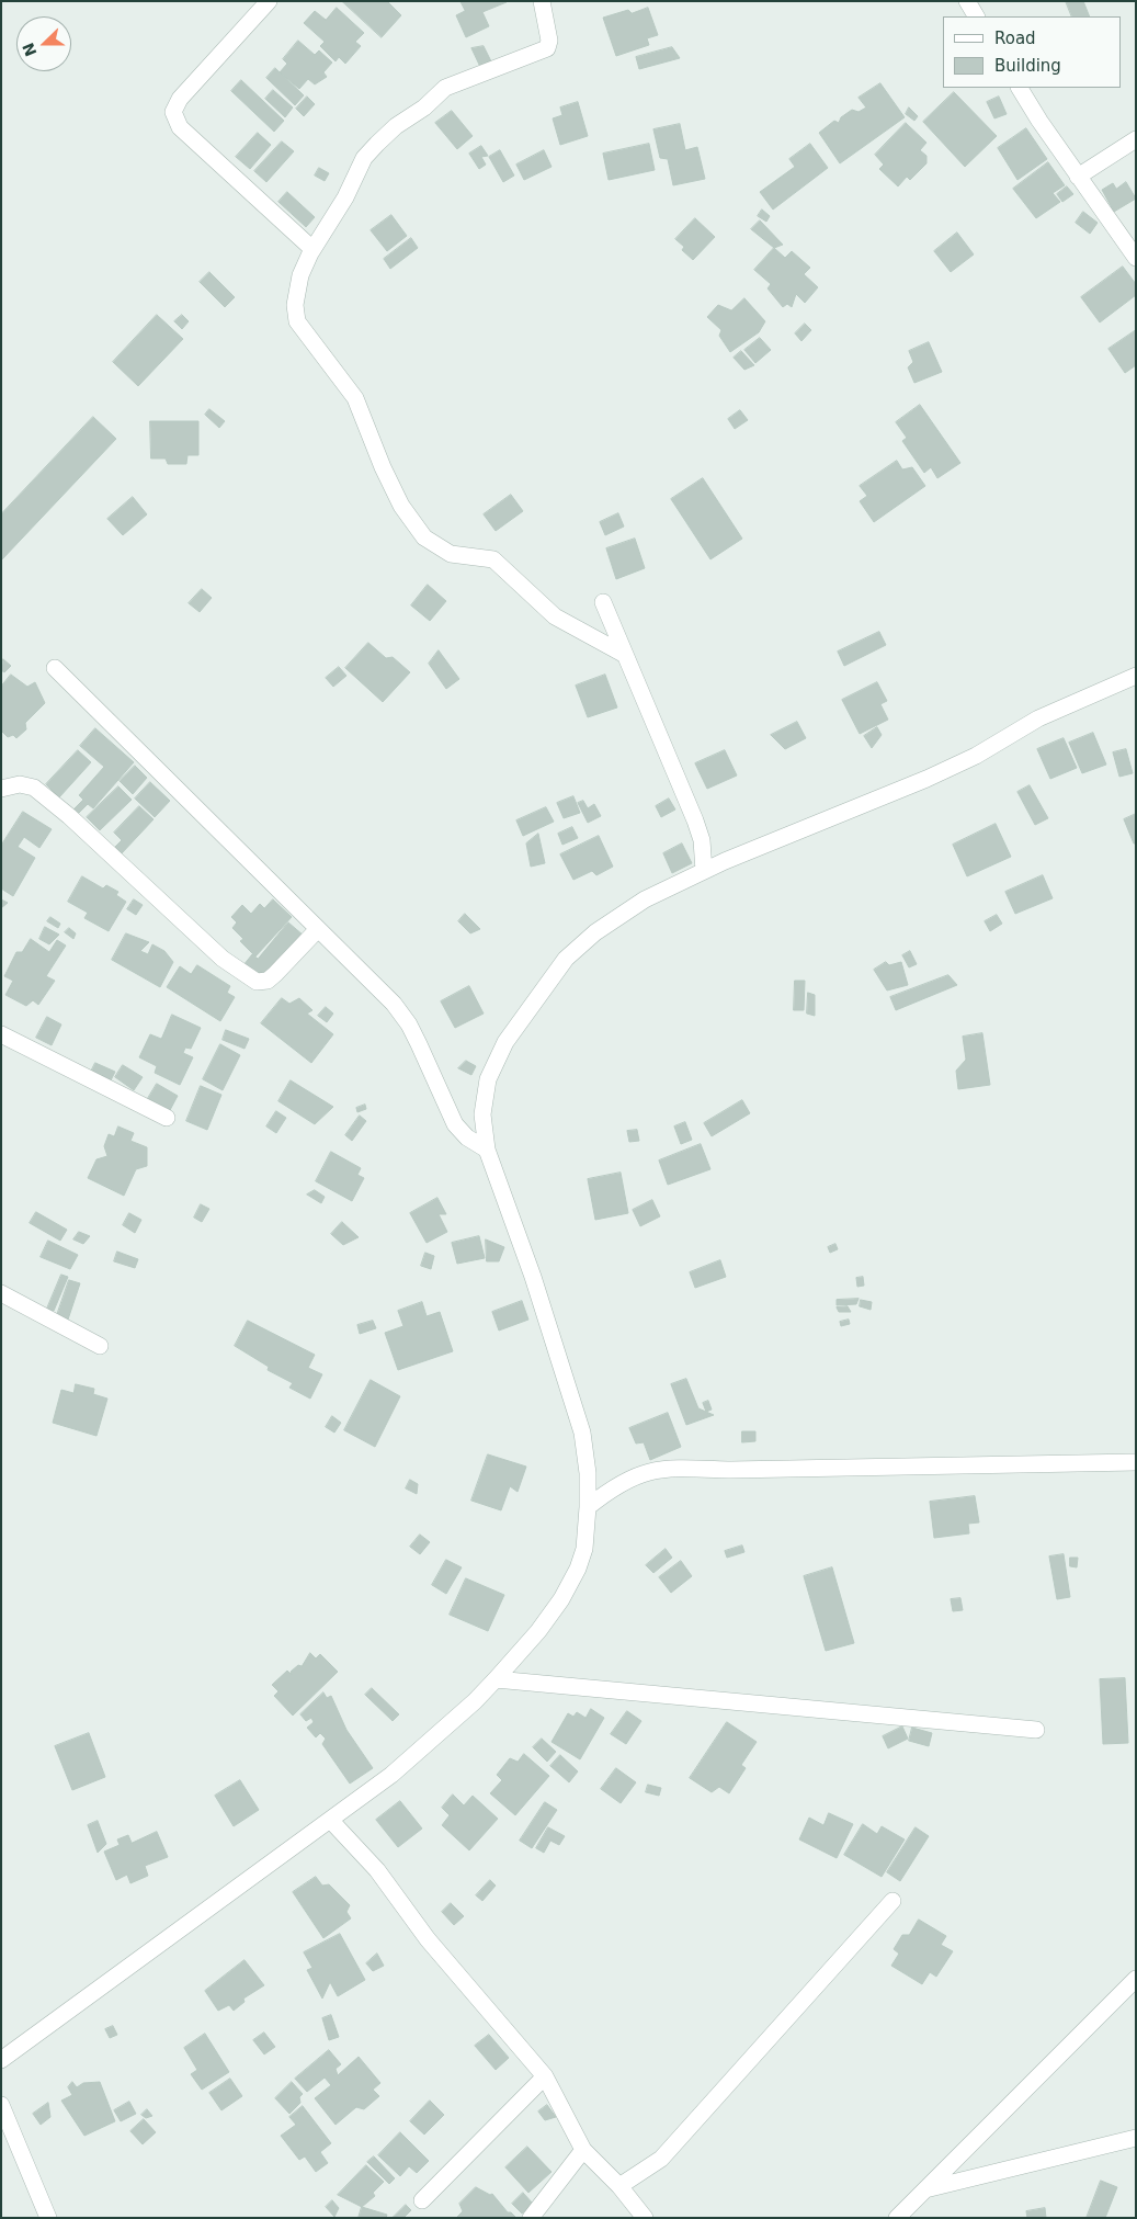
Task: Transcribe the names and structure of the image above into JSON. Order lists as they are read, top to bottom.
{
  "legend": ["Road", "Building"],
  "north": "left"
}
